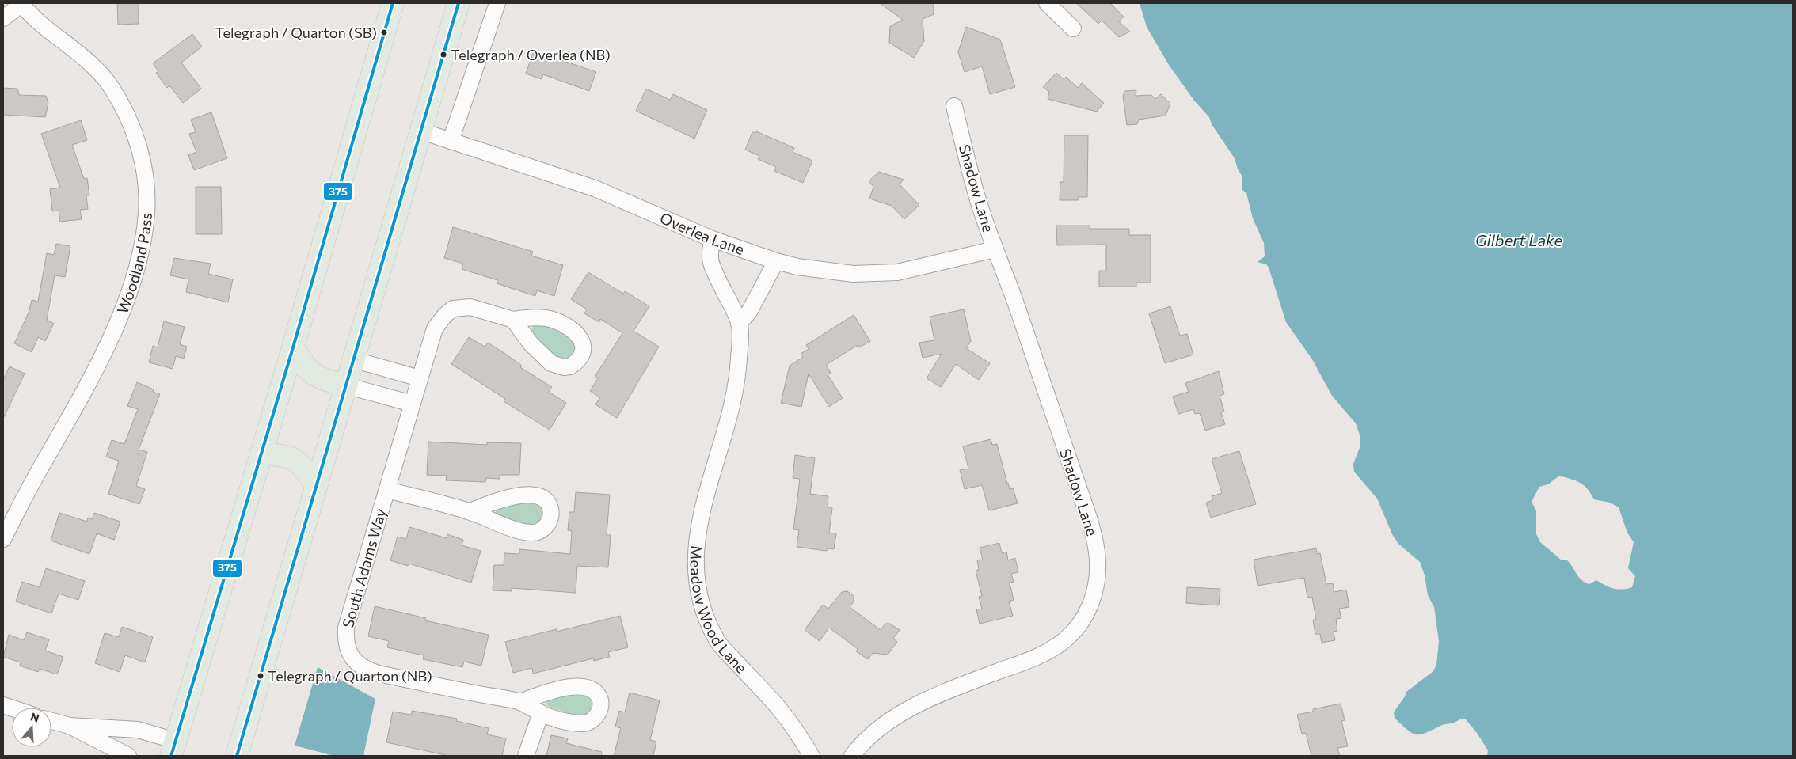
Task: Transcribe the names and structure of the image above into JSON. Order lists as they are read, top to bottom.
{
  "streets": {
    "street": [
      "Shadow Lane",
      "Overlea Lane",
      "Woodland Pass",
      "South Adams Way",
      "Meadow Wood Lane"
    ]
  },
  "crossings": [
    ["Shadow Lane", "Overlea Lane"],
    ["Overlea Lane", "Meadow Wood Lane"]
  ],
  "water": ["Gilbert Lake"],
  "places": ["Telegraph / Quarton (SB)", "Telegraph / Overlea (NB)", "Telegraph / Quarton (NB)"],
  "lines": ["transit line 375"],
  "north": "top"
}
